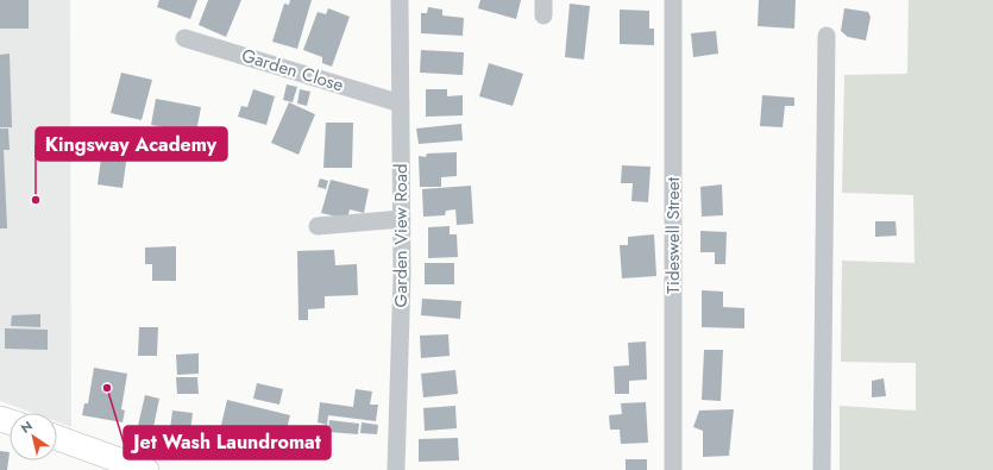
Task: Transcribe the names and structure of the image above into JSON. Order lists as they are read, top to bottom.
{
  "streets": {
    "street": ["Garden Close", "Garden View Road", "Tideswell Street"]
  },
  "crossings": [
    ["Garden Close", "Garden View Road"]
  ],
  "places": ["Kingsway Academy", "Jet Wash Laundromat"],
  "north": "top left"
}
